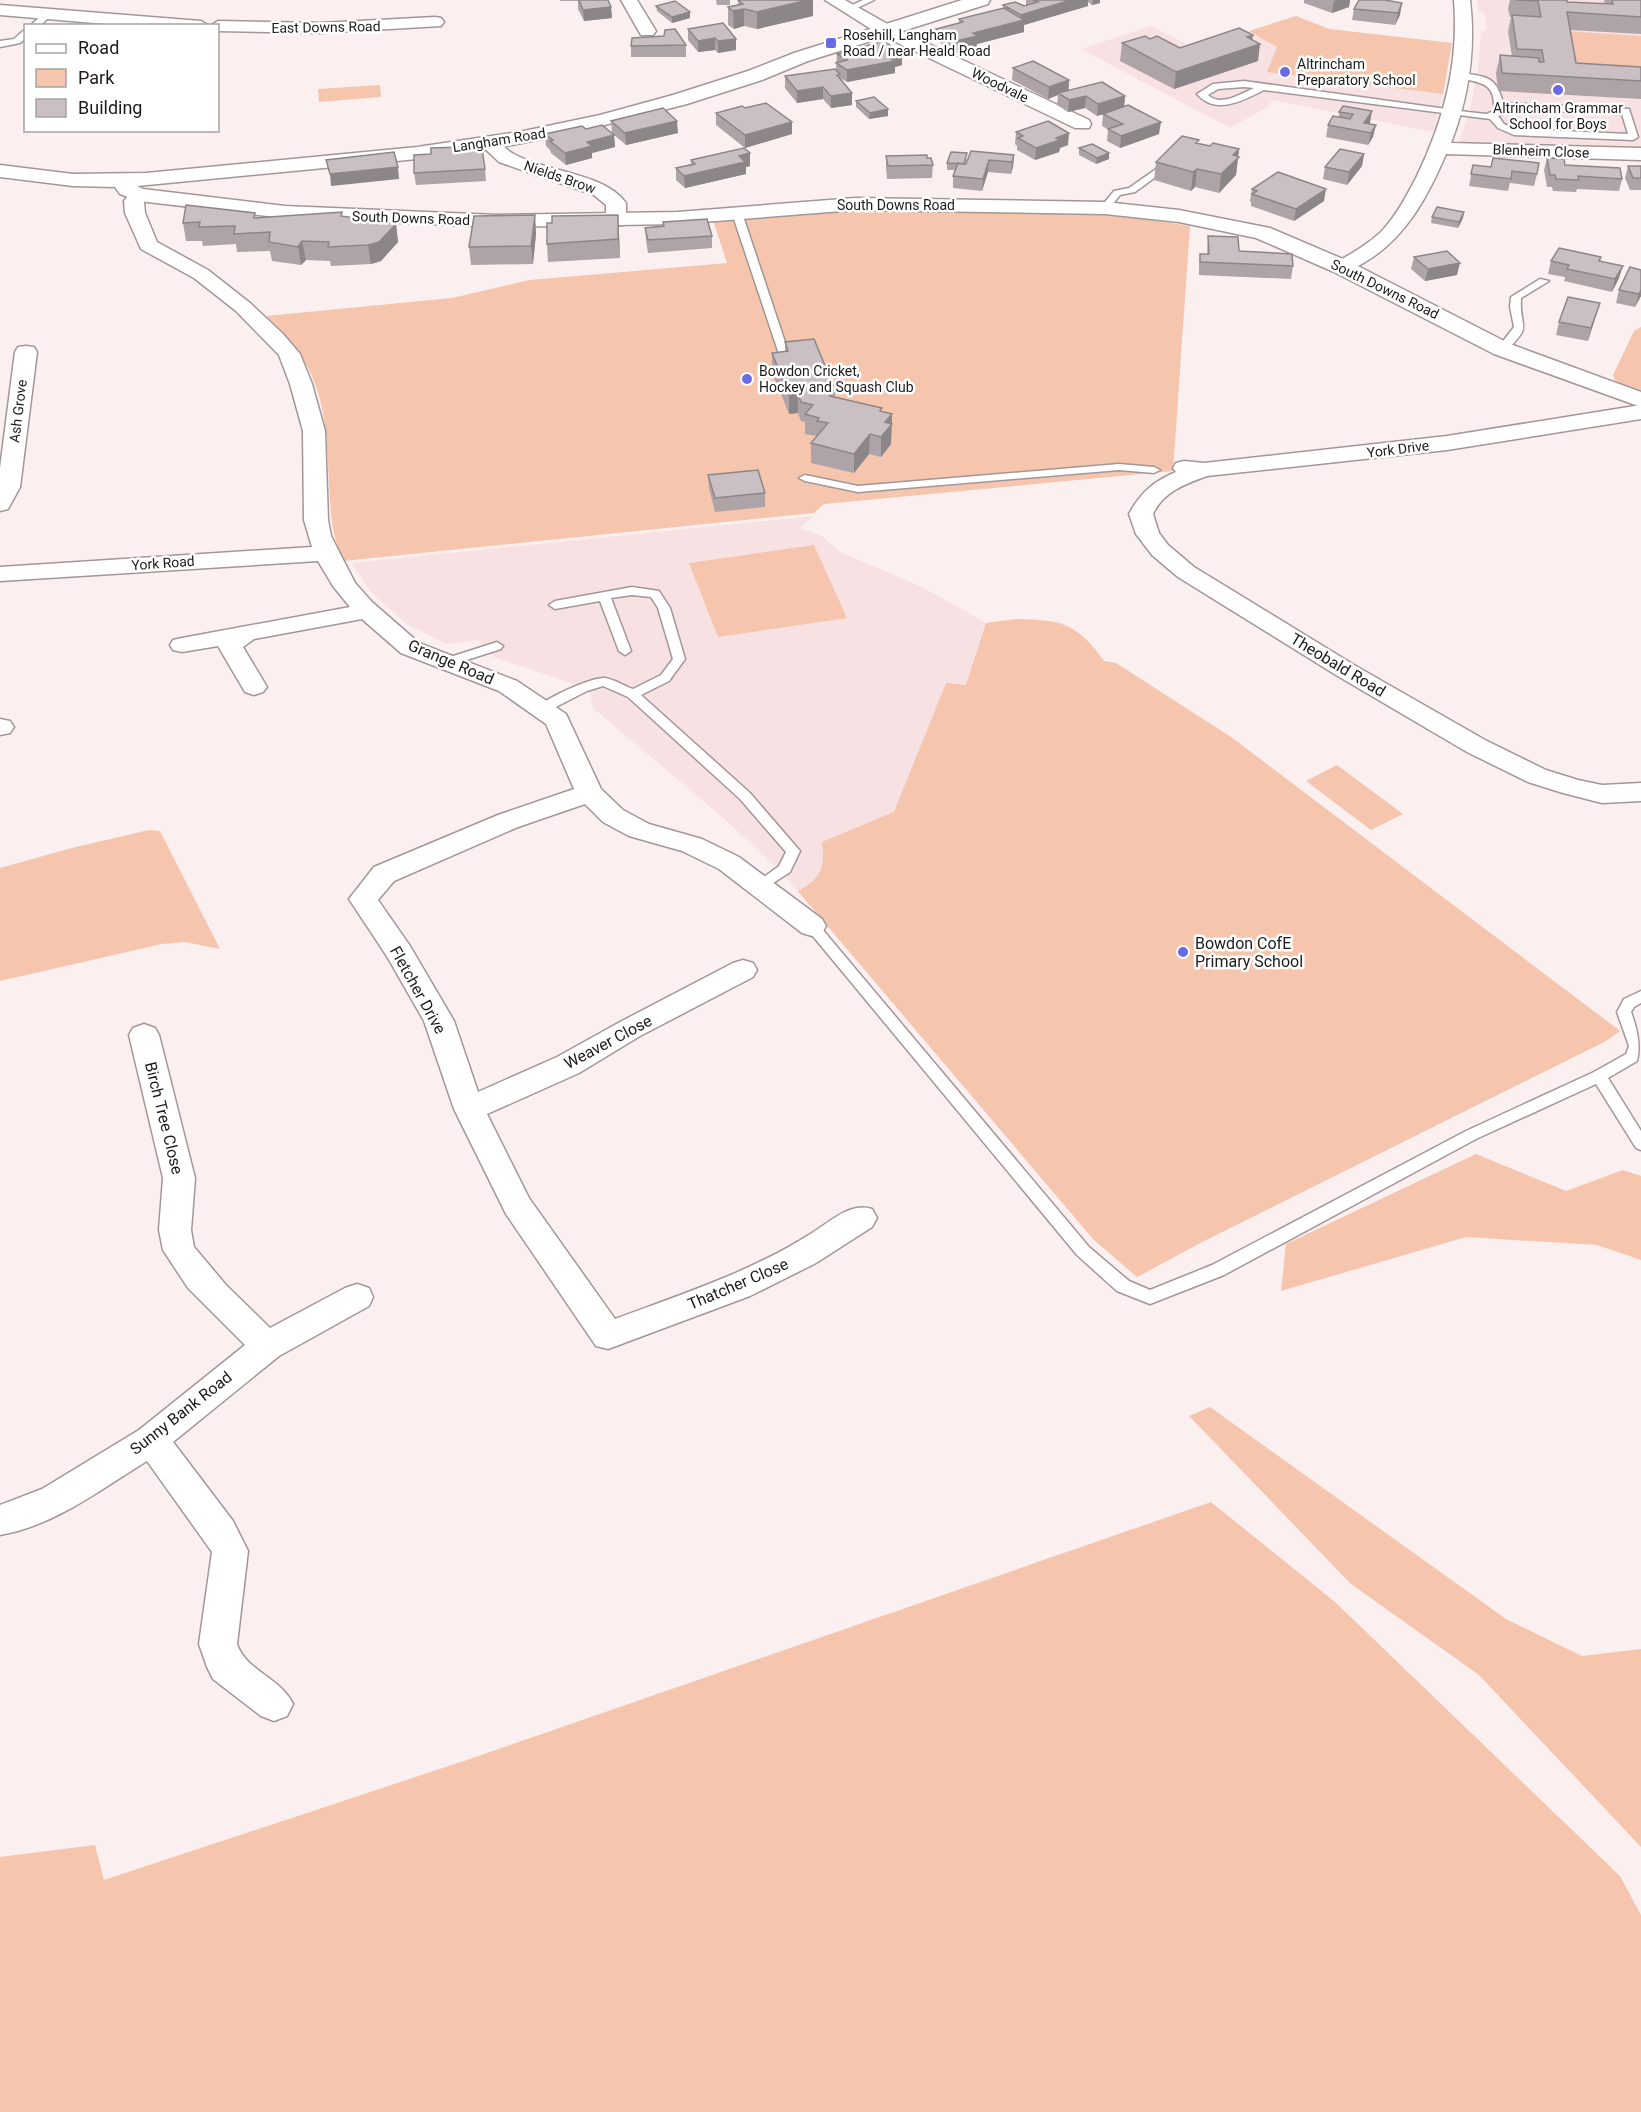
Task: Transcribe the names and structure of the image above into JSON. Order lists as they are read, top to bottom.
{
  "streets": {
    "main road": ["Langham Road", "South Downs Road"],
    "street": [
      "East Downs Road",
      "Woodvale",
      "Blenheim Close",
      "Nields Brow",
      "Ash Grove",
      "York Drive",
      "York Road",
      "Grange Road",
      "Theobald Road",
      "Fletcher Drive",
      "Weaver Close",
      "Birch Tree Close",
      "Thatcher Close",
      "Sunny Bank Road"
    ]
  },
  "crossings": [
    ["Woodvale", "Langham Road"],
    ["Langham Road", "Nields Brow"],
    ["Langham Road", "South Downs Road"],
    ["Langham Road", "Grange Road"],
    ["Nields Brow", "South Downs Road"],
    ["South Downs Road", "Grange Road"],
    ["York Drive", "Theobald Road"],
    ["York Road", "Grange Road"],
    ["Grange Road", "Fletcher Drive"],
    ["Fletcher Drive", "Weaver Close"],
    ["Fletcher Drive", "Thatcher Close"],
    ["Birch Tree Close", "Sunny Bank Road"]
  ],
  "places": {
    "transit": ["Rosehill, Langham Road / near Heald Road"],
    "other": [
      "Altrincham Preparatory School",
      "Altrincham Grammar School for Boys",
      "Bowdon Cricket, Hockey and Squash Club",
      "Bowdon CofE Primary School"
    ]
  },
  "legend": ["Road", "Park", "Building"]
}
